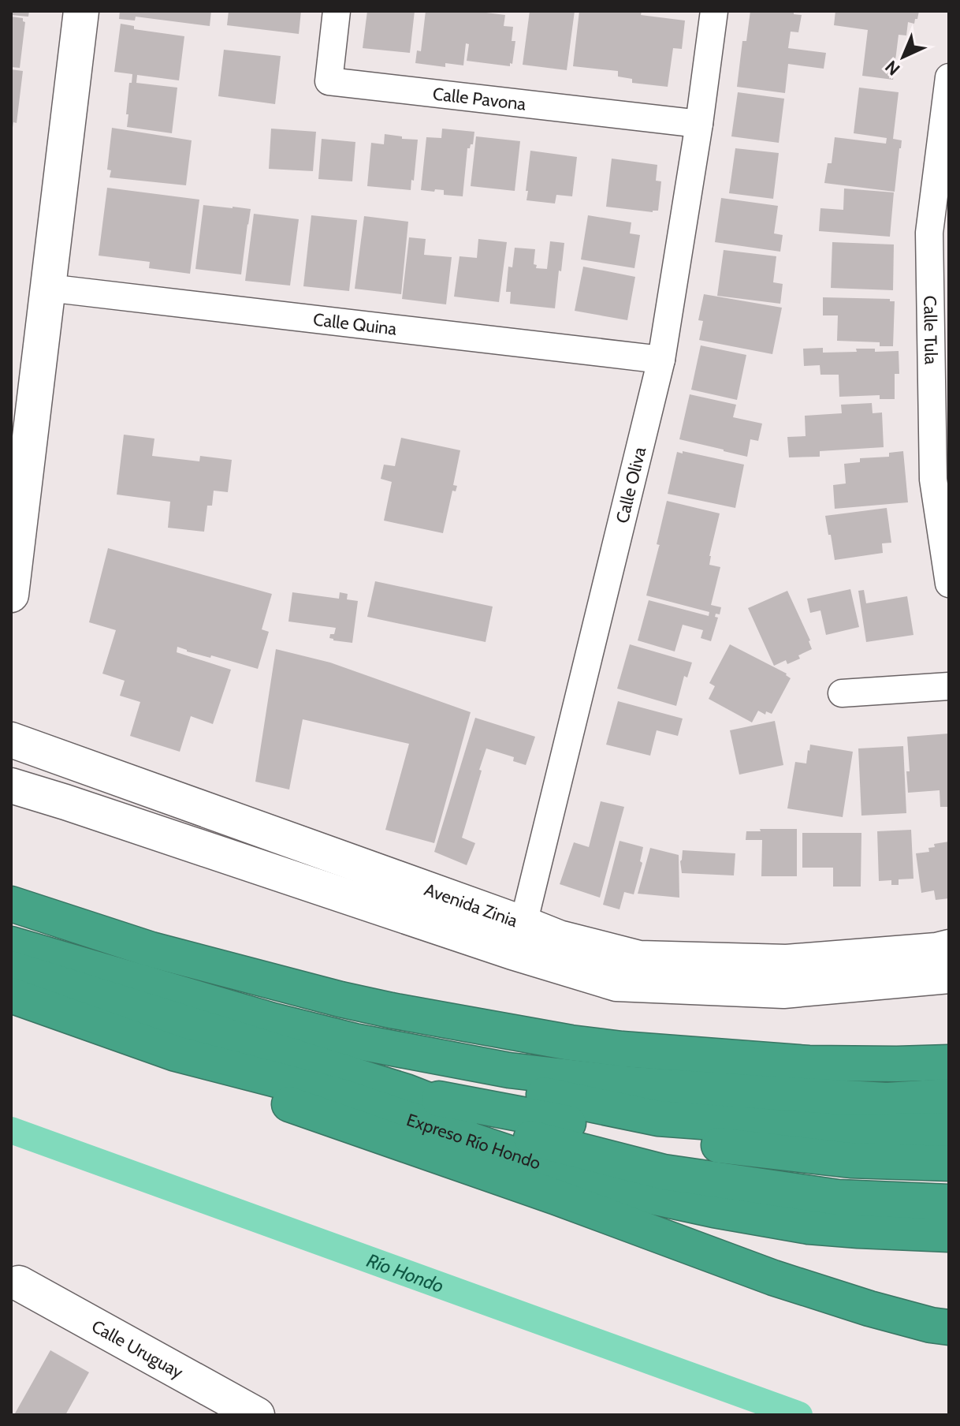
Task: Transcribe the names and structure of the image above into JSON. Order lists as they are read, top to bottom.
{
  "streets": {
    "highway": ["Expreso Río Hondo"],
    "street": [
      "Calle Pavona",
      "Calle Quina",
      "Calle Tula",
      "Calle Oliva",
      "Avenida Zinia",
      "Calle Uruguay"
    ]
  },
  "crossings": [
    ["Calle Pavona", "Calle Oliva"],
    ["Calle Quina", "Calle Oliva"],
    ["Calle Oliva", "Avenida Zinia"]
  ],
  "water": ["Río Hondo"],
  "north": "bottom left"
}
